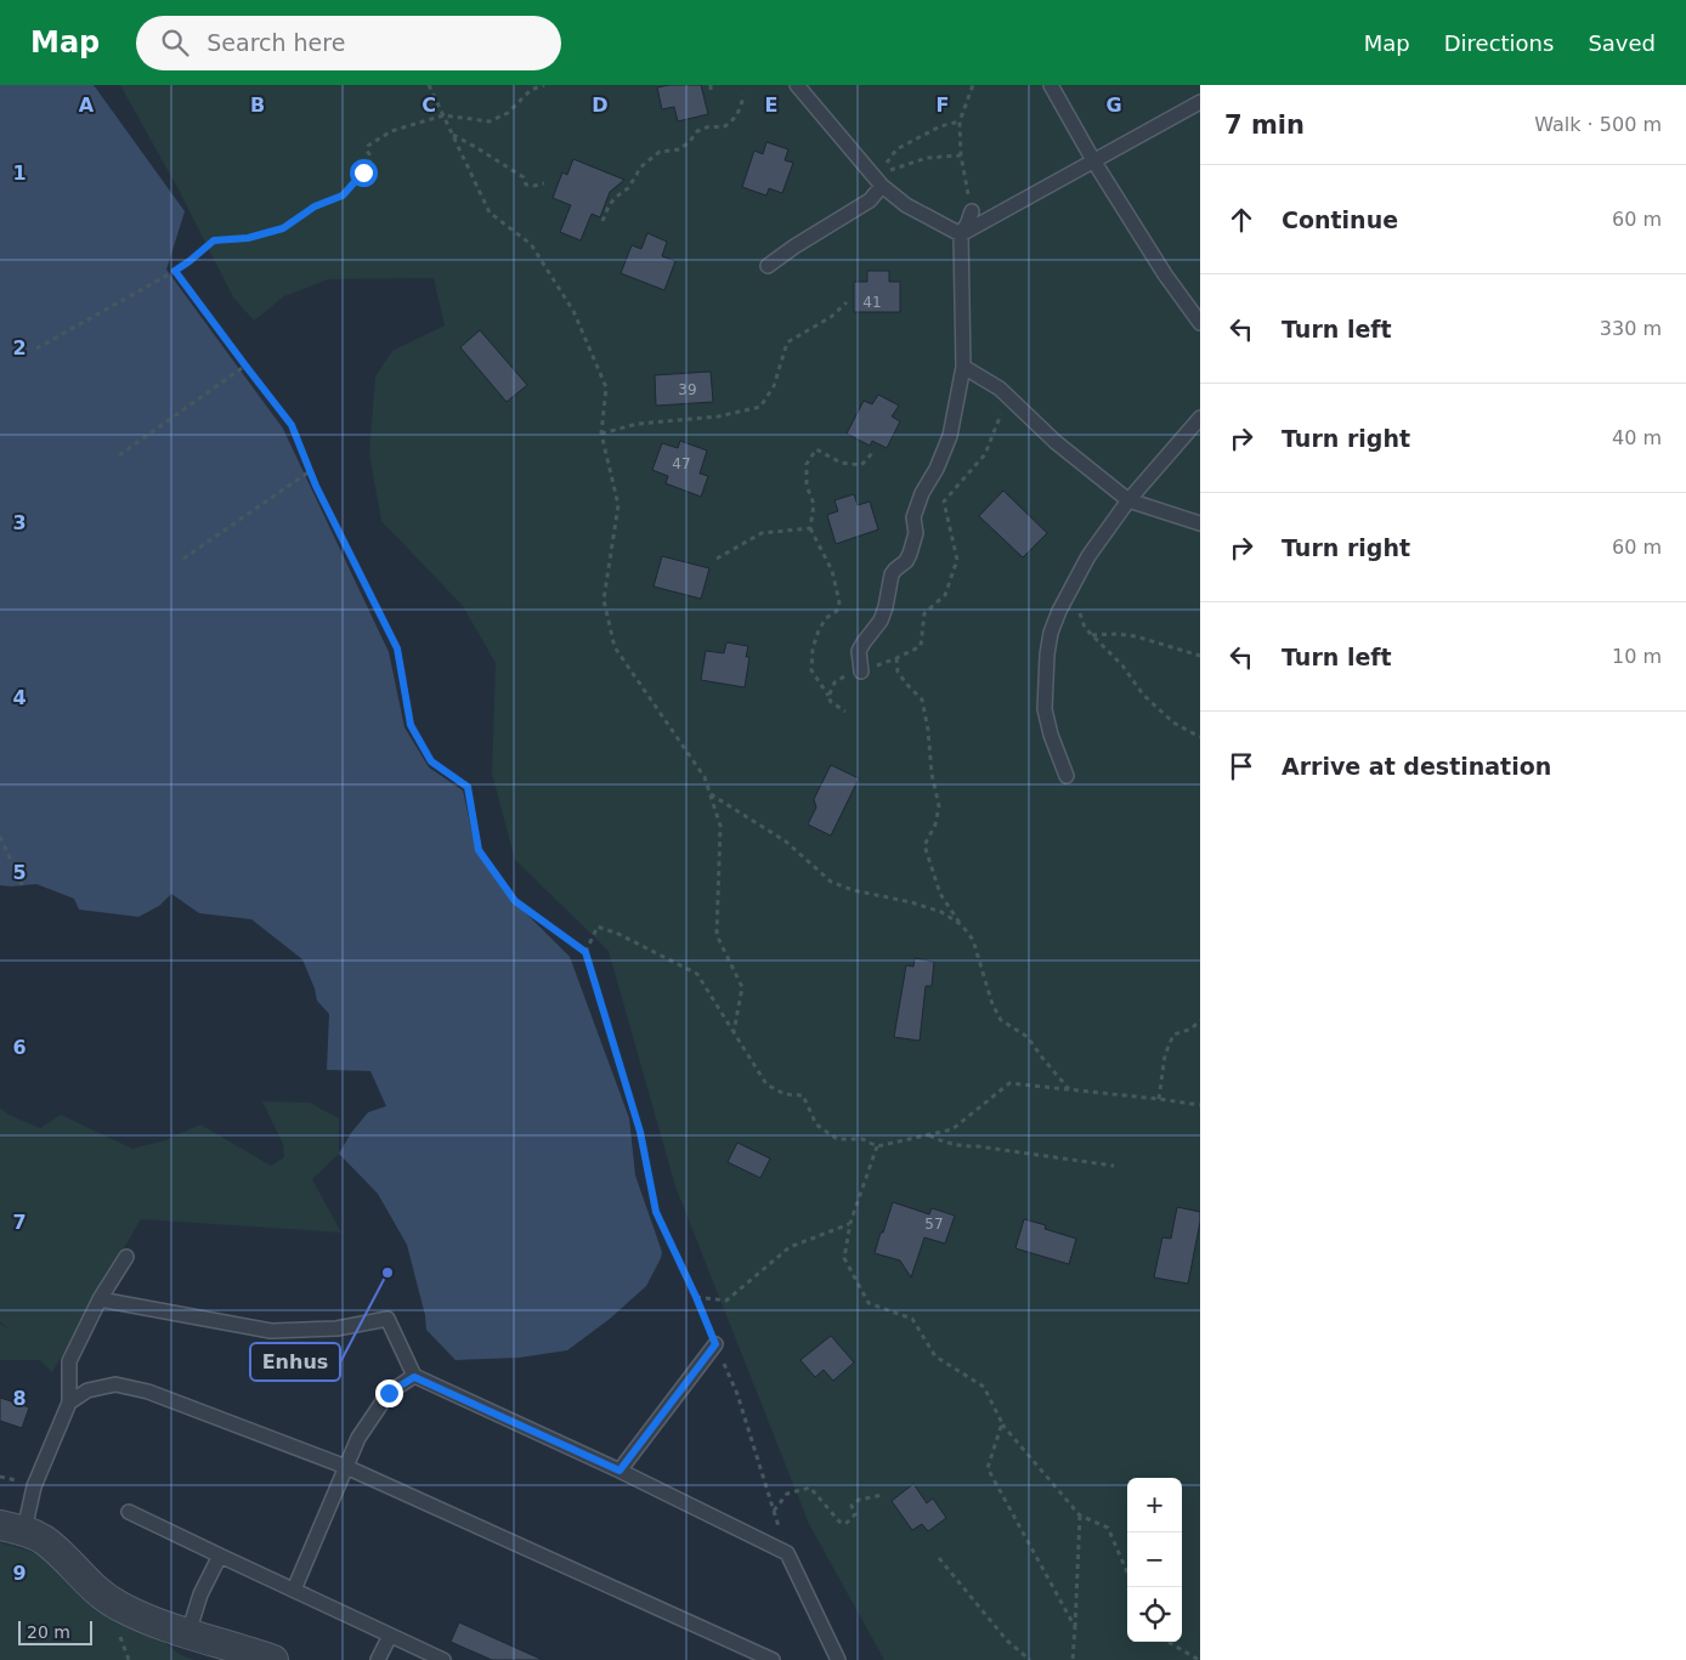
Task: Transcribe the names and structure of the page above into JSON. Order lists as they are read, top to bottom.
{
  "places": ["Enhus"],
  "house_numbers": [
    "41",
    "39",
    "47",
    "57"
  ],
  "scale_bar": "20 m",
  "page": {
    "header": "Map",
    "search": "Search here",
    "nav": ["Map", "Directions", "Saved"],
    "heading": ["7 min", "Walk · 500 m"],
    "list": [
      ["Continue", "60 m"],
      ["Turn left", "330 m"],
      ["Turn right", "40 m"],
      ["Turn right", "60 m"],
      ["Turn left", "10 m"],
      "Arrive at destination"
    ],
    "map_buttons": ["+", "−"],
    "scale": "20 m"
  },
  "grid": {
    "columns": [
      "A",
      "B",
      "C",
      "D",
      "E",
      "F",
      "G"
    ],
    "rows": [
      "1",
      "2",
      "3",
      "4",
      "5",
      "6",
      "7",
      "8",
      "9"
    ]
  }
}
